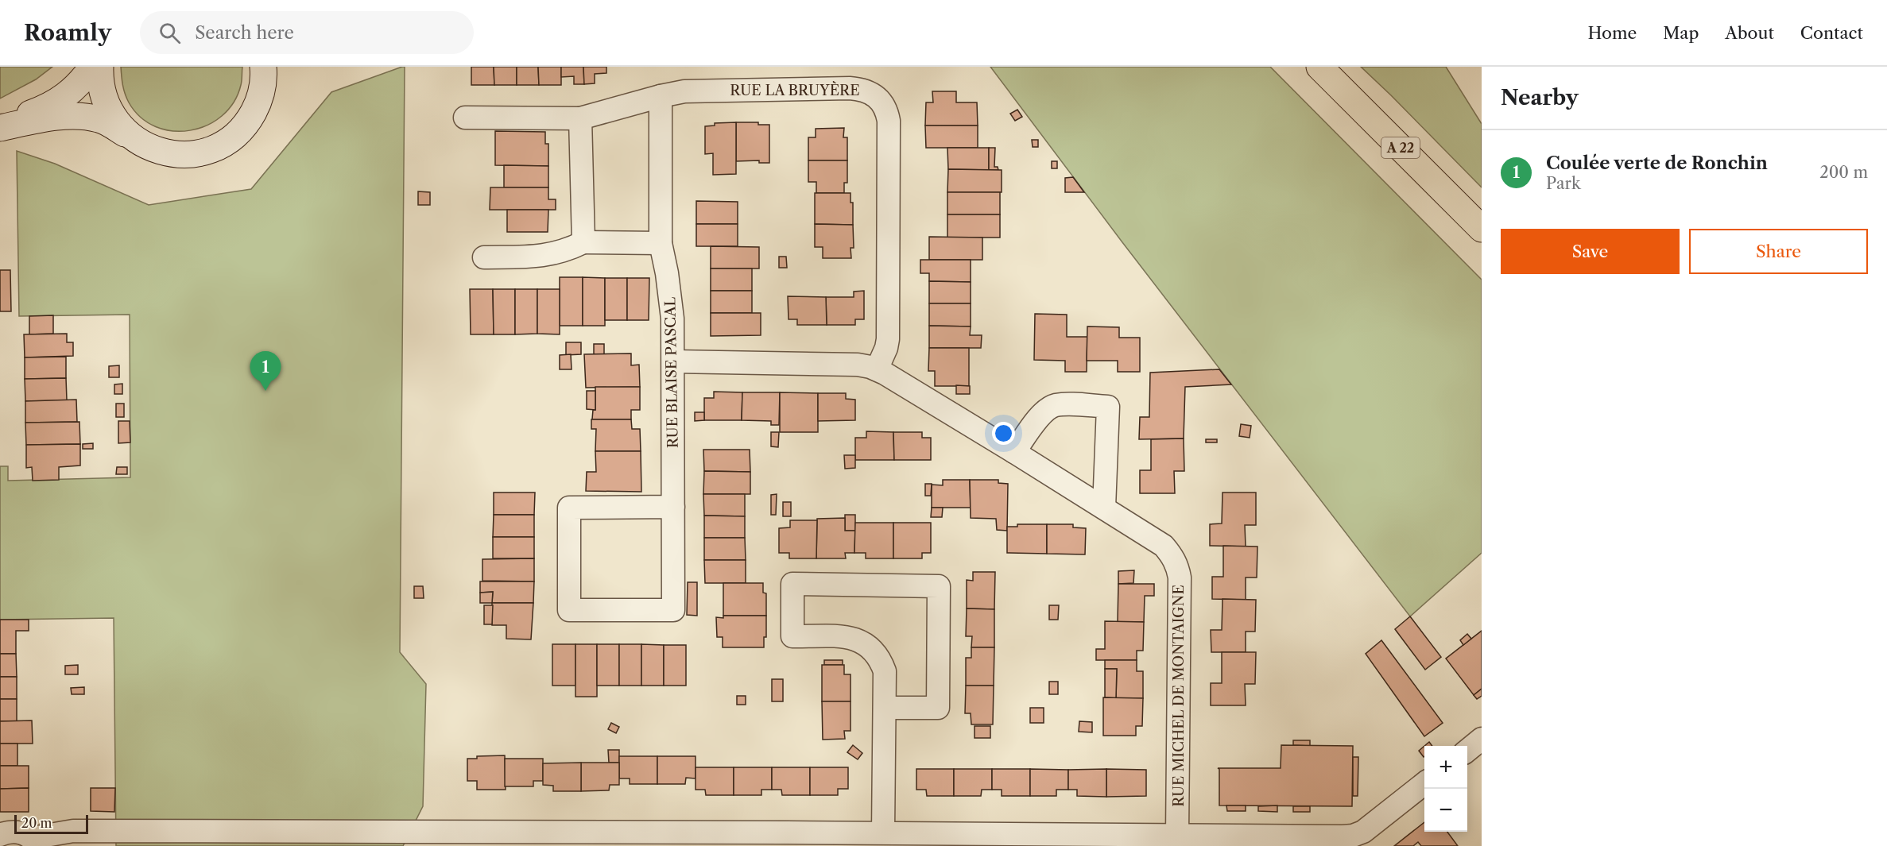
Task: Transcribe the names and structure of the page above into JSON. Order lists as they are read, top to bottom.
{
  "streets": {
    "highway": ["A 22"],
    "street": ["RUE LA BRUYÈRE", "RUE BLAISE PASCAL", "RUE MICHEL DE MONTAIGNE"]
  },
  "crossings": [
    ["RUE LA BRUYÈRE", "RUE BLAISE PASCAL"],
    ["RUE LA BRUYÈRE", "RUE MICHEL DE MONTAIGNE"],
    ["RUE BLAISE PASCAL", "RUE MICHEL DE MONTAIGNE"]
  ],
  "scale_bar": "20 m",
  "page": {
    "header": "Roamly",
    "search": "Search here",
    "nav": [
      "Home",
      "Map",
      "About",
      "Contact"
    ],
    "heading": "Nearby",
    "list": [
      {
        "mark": "1",
        "name": "Coulée verte de Ronchin",
        "note": "Park",
        "value": "200 m"
      }
    ],
    "buttons": ["Save", "Share"],
    "pins": "1",
    "map_buttons": ["+", "−"],
    "scale": "20 m"
  }
}
